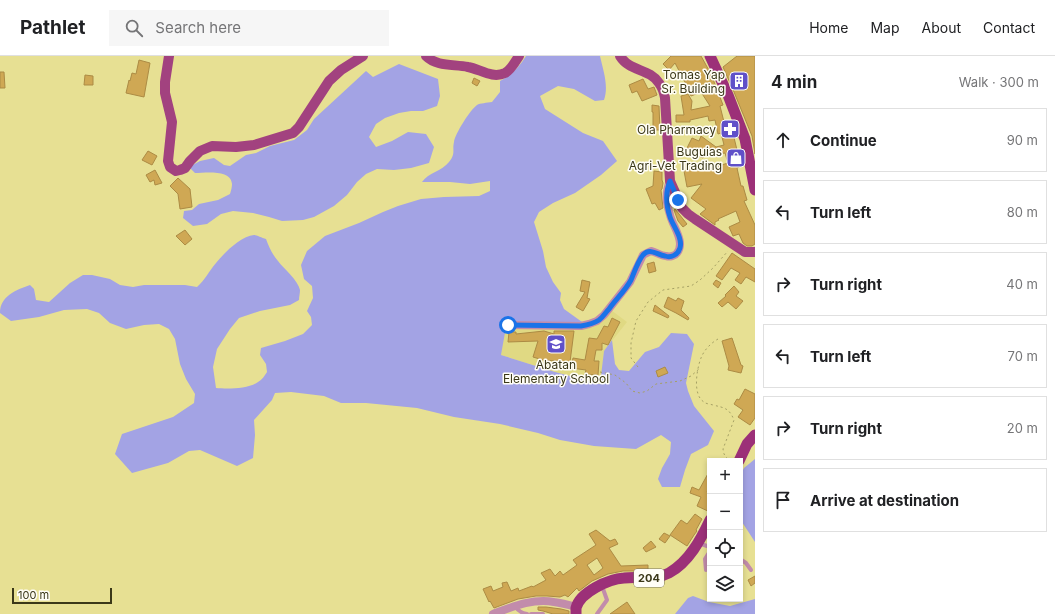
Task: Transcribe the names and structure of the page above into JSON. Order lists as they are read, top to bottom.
{
  "streets": {
    "highway": ["204"]
  },
  "places": {
    "building": ["Tomas Yap Sr. Building"],
    "pharmacy": ["Ola Pharmacy"],
    "shop": ["Buguias Agri-Vet Trading"],
    "school or university": ["Abatan Elementary School"]
  },
  "scale_bar": "100 m",
  "page": {
    "header": "Pathlet",
    "search": "Search here",
    "nav": [
      "Home",
      "Map",
      "About",
      "Contact"
    ],
    "heading": ["4 min", "Walk · 300 m"],
    "list": [
      ["Continue", "90 m"],
      ["Turn left", "80 m"],
      ["Turn right", "40 m"],
      ["Turn left", "70 m"],
      ["Turn right", "20 m"],
      "Arrive at destination"
    ],
    "map_buttons": ["+", "−"],
    "scale": "100 m"
  }
}
